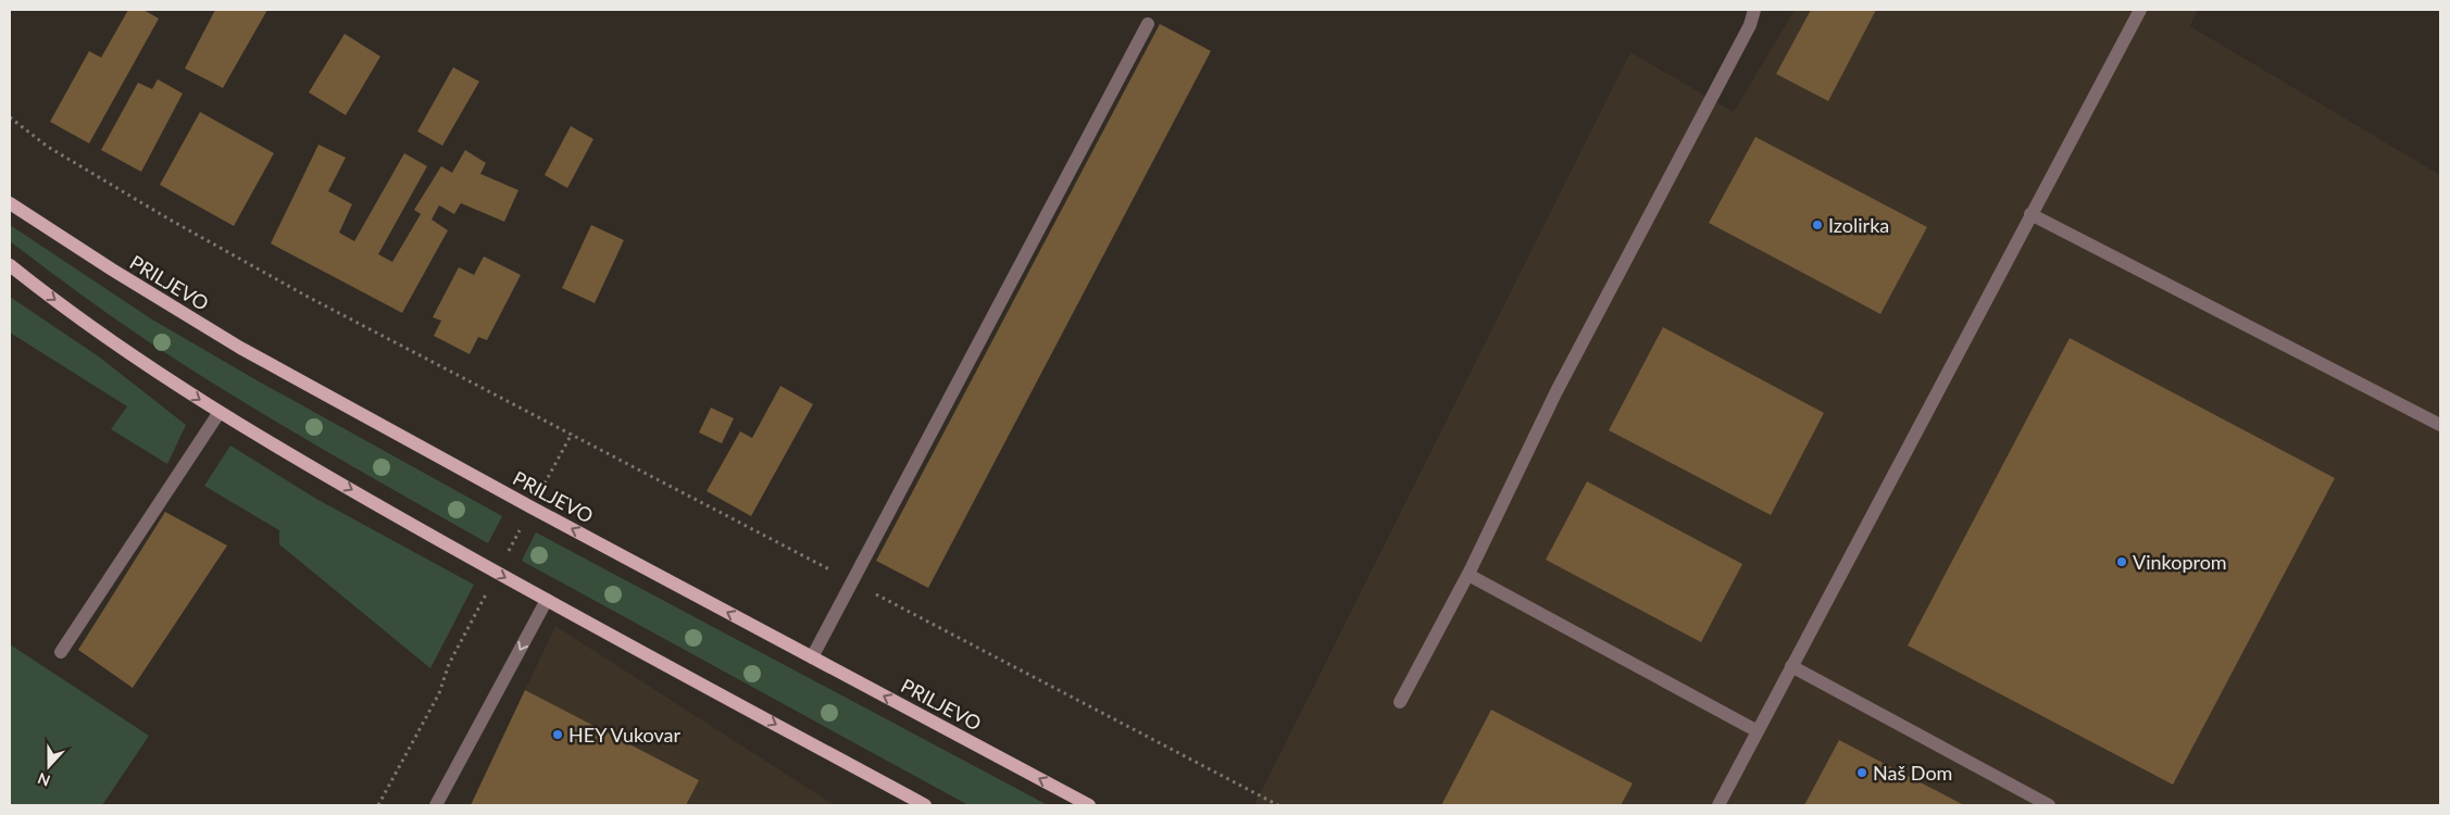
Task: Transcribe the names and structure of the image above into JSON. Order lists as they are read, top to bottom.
{
  "streets": {
    "main road": ["PRILJEVO"]
  },
  "places": [
    "Izolirka",
    "Vinkoprom",
    "HEY Vukovar",
    "Naš Dom"
  ],
  "north": "bottom"
}
